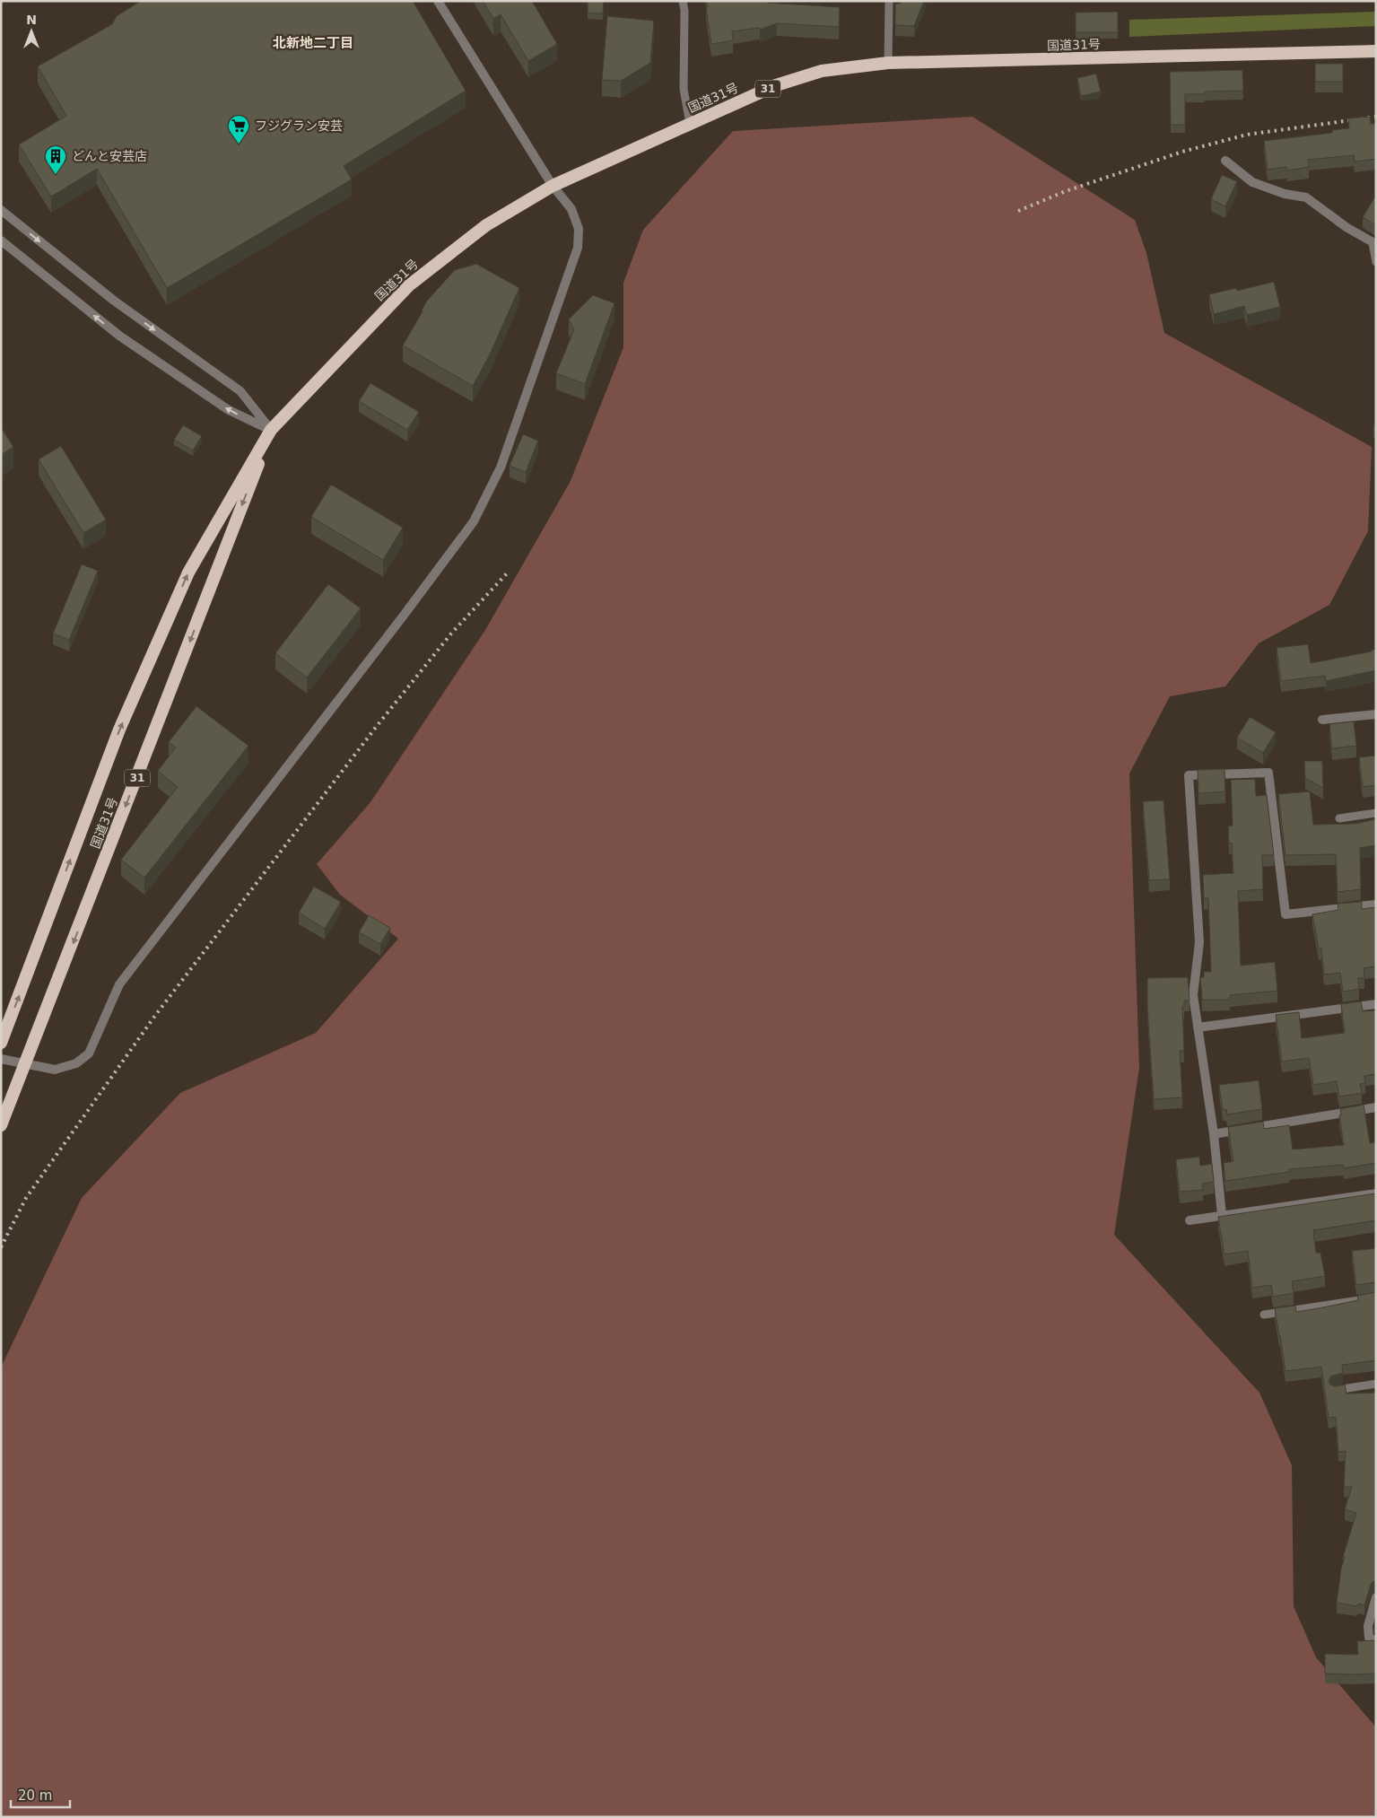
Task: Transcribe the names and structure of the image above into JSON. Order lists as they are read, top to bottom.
{
  "streets": {
    "highway": ["国道31号", "31"]
  },
  "districts": ["北新地二丁目"],
  "places": {
    "supermarket": ["フジグラン安芸"],
    "building": ["どんと安芸店"]
  },
  "scale_bar": "20 m",
  "north": "top"
}
